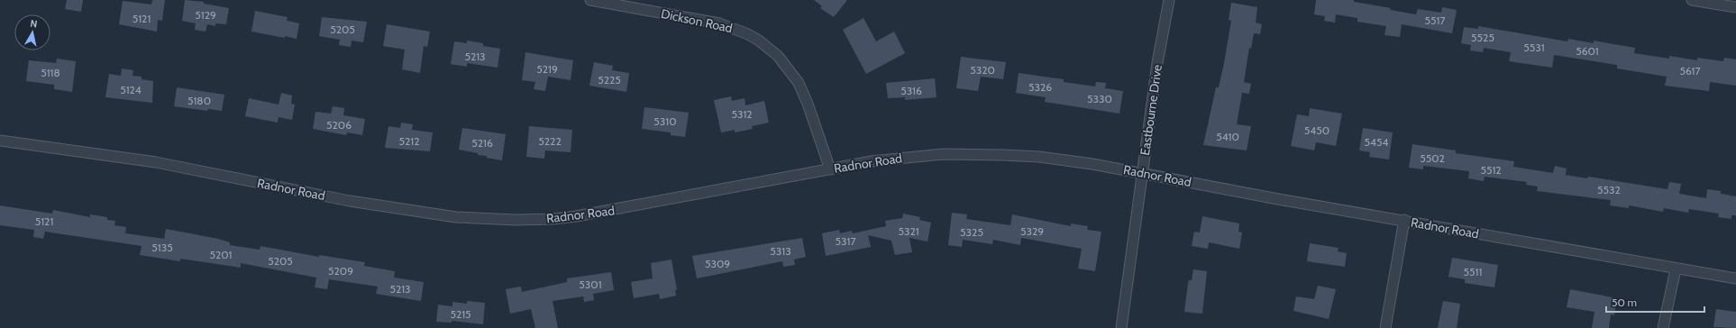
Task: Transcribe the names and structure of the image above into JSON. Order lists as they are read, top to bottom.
{
  "streets": {
    "street": ["Dickson Road", "Eastbourne Drive", "Radnor Road"]
  },
  "crossings": [
    ["Dickson Road", "Radnor Road"],
    ["Eastbourne Drive", "Radnor Road"]
  ],
  "house_numbers": [
    "5129",
    "5121",
    "5517",
    "5205",
    "5525",
    "5531",
    "5601",
    "5213",
    "5219",
    "5320",
    "5617",
    "5118",
    "5225",
    "5326",
    "5124",
    "5316",
    "5330",
    "5180",
    "5312",
    "5310",
    "5206",
    "5450",
    "5410",
    "5212",
    "5222",
    "5454",
    "5216",
    "5502",
    "5512",
    "5532",
    "5121",
    "5321",
    "5329",
    "5325",
    "5317",
    "5135",
    "5313",
    "5201",
    "5205",
    "5309",
    "5209",
    "5511",
    "5301",
    "5213",
    "5215"
  ],
  "scale_bar": "50 m",
  "north": "top"
}
